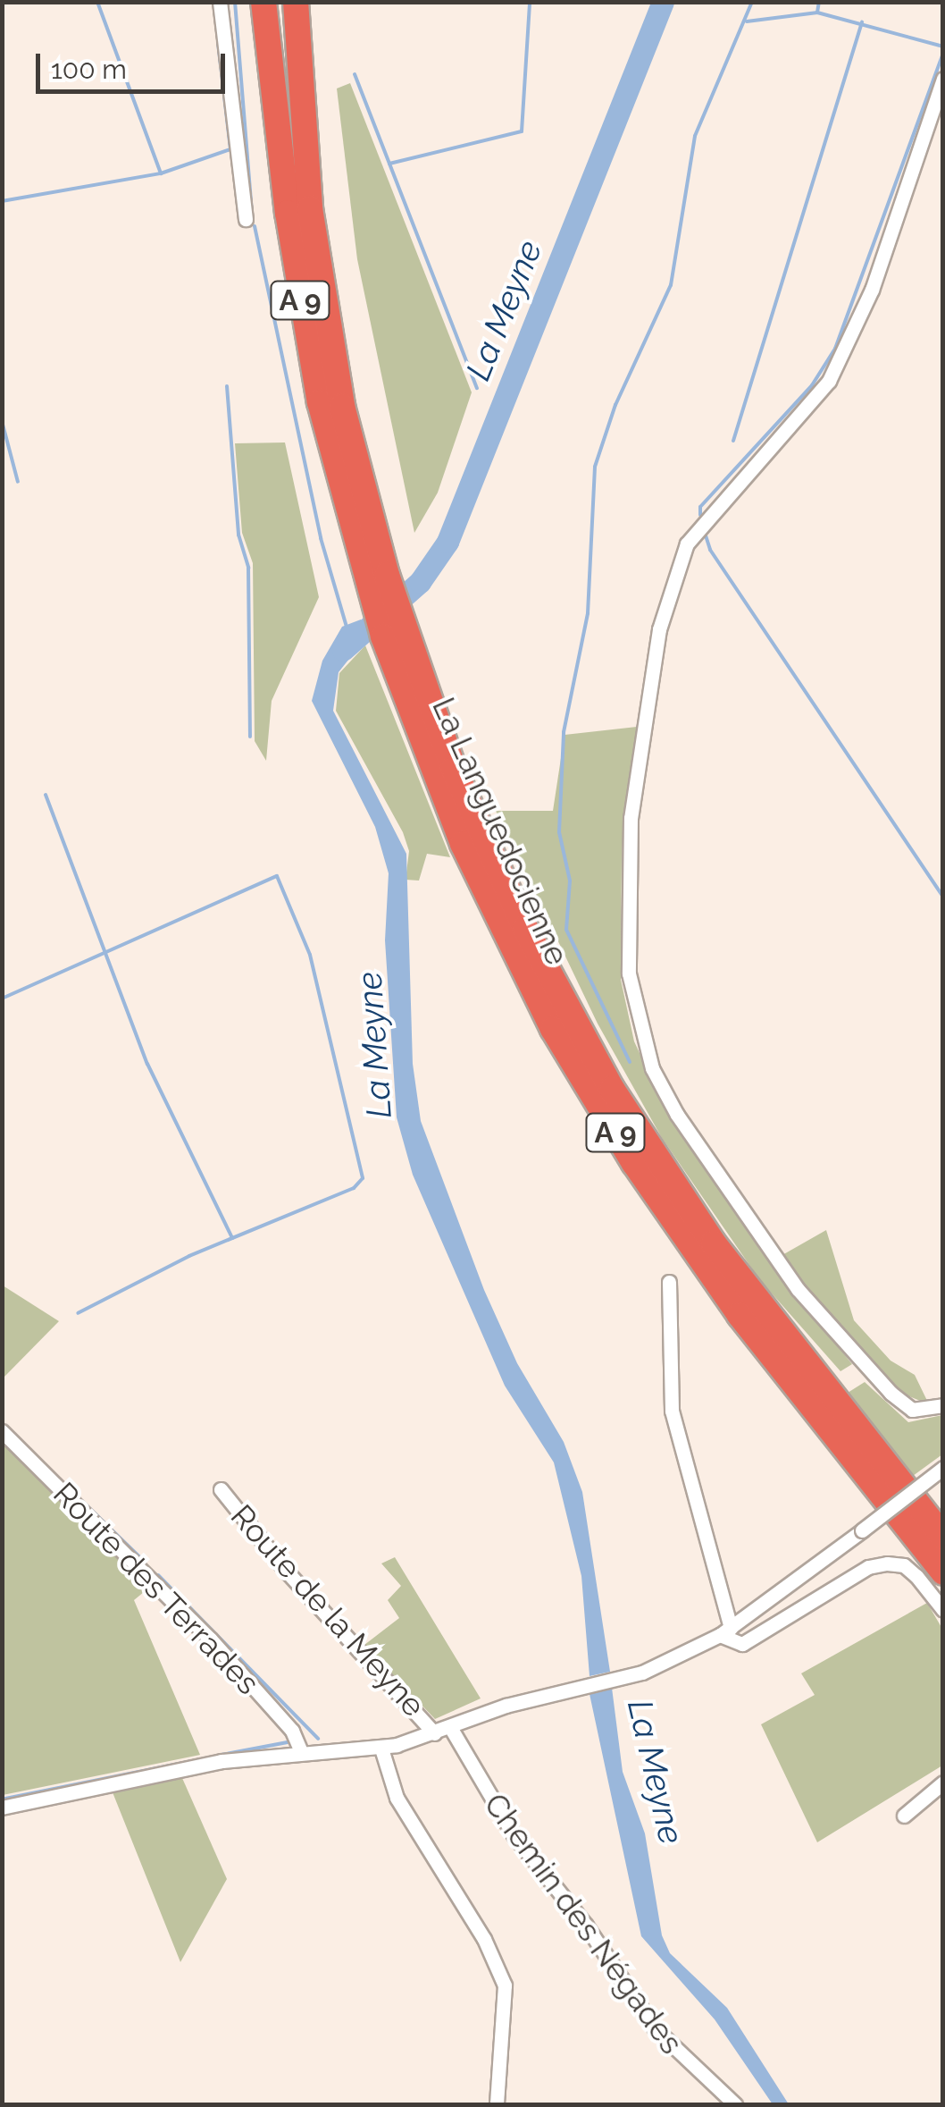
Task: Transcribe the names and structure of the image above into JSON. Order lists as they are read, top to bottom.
{
  "streets": {
    "highway": ["A 9", "La Languedocienne"],
    "street": ["Route des Terrades", "Route de la Meyne", "Chemin des Négades"]
  },
  "water": ["La Meyne"],
  "scale_bar": "100 m"
}
